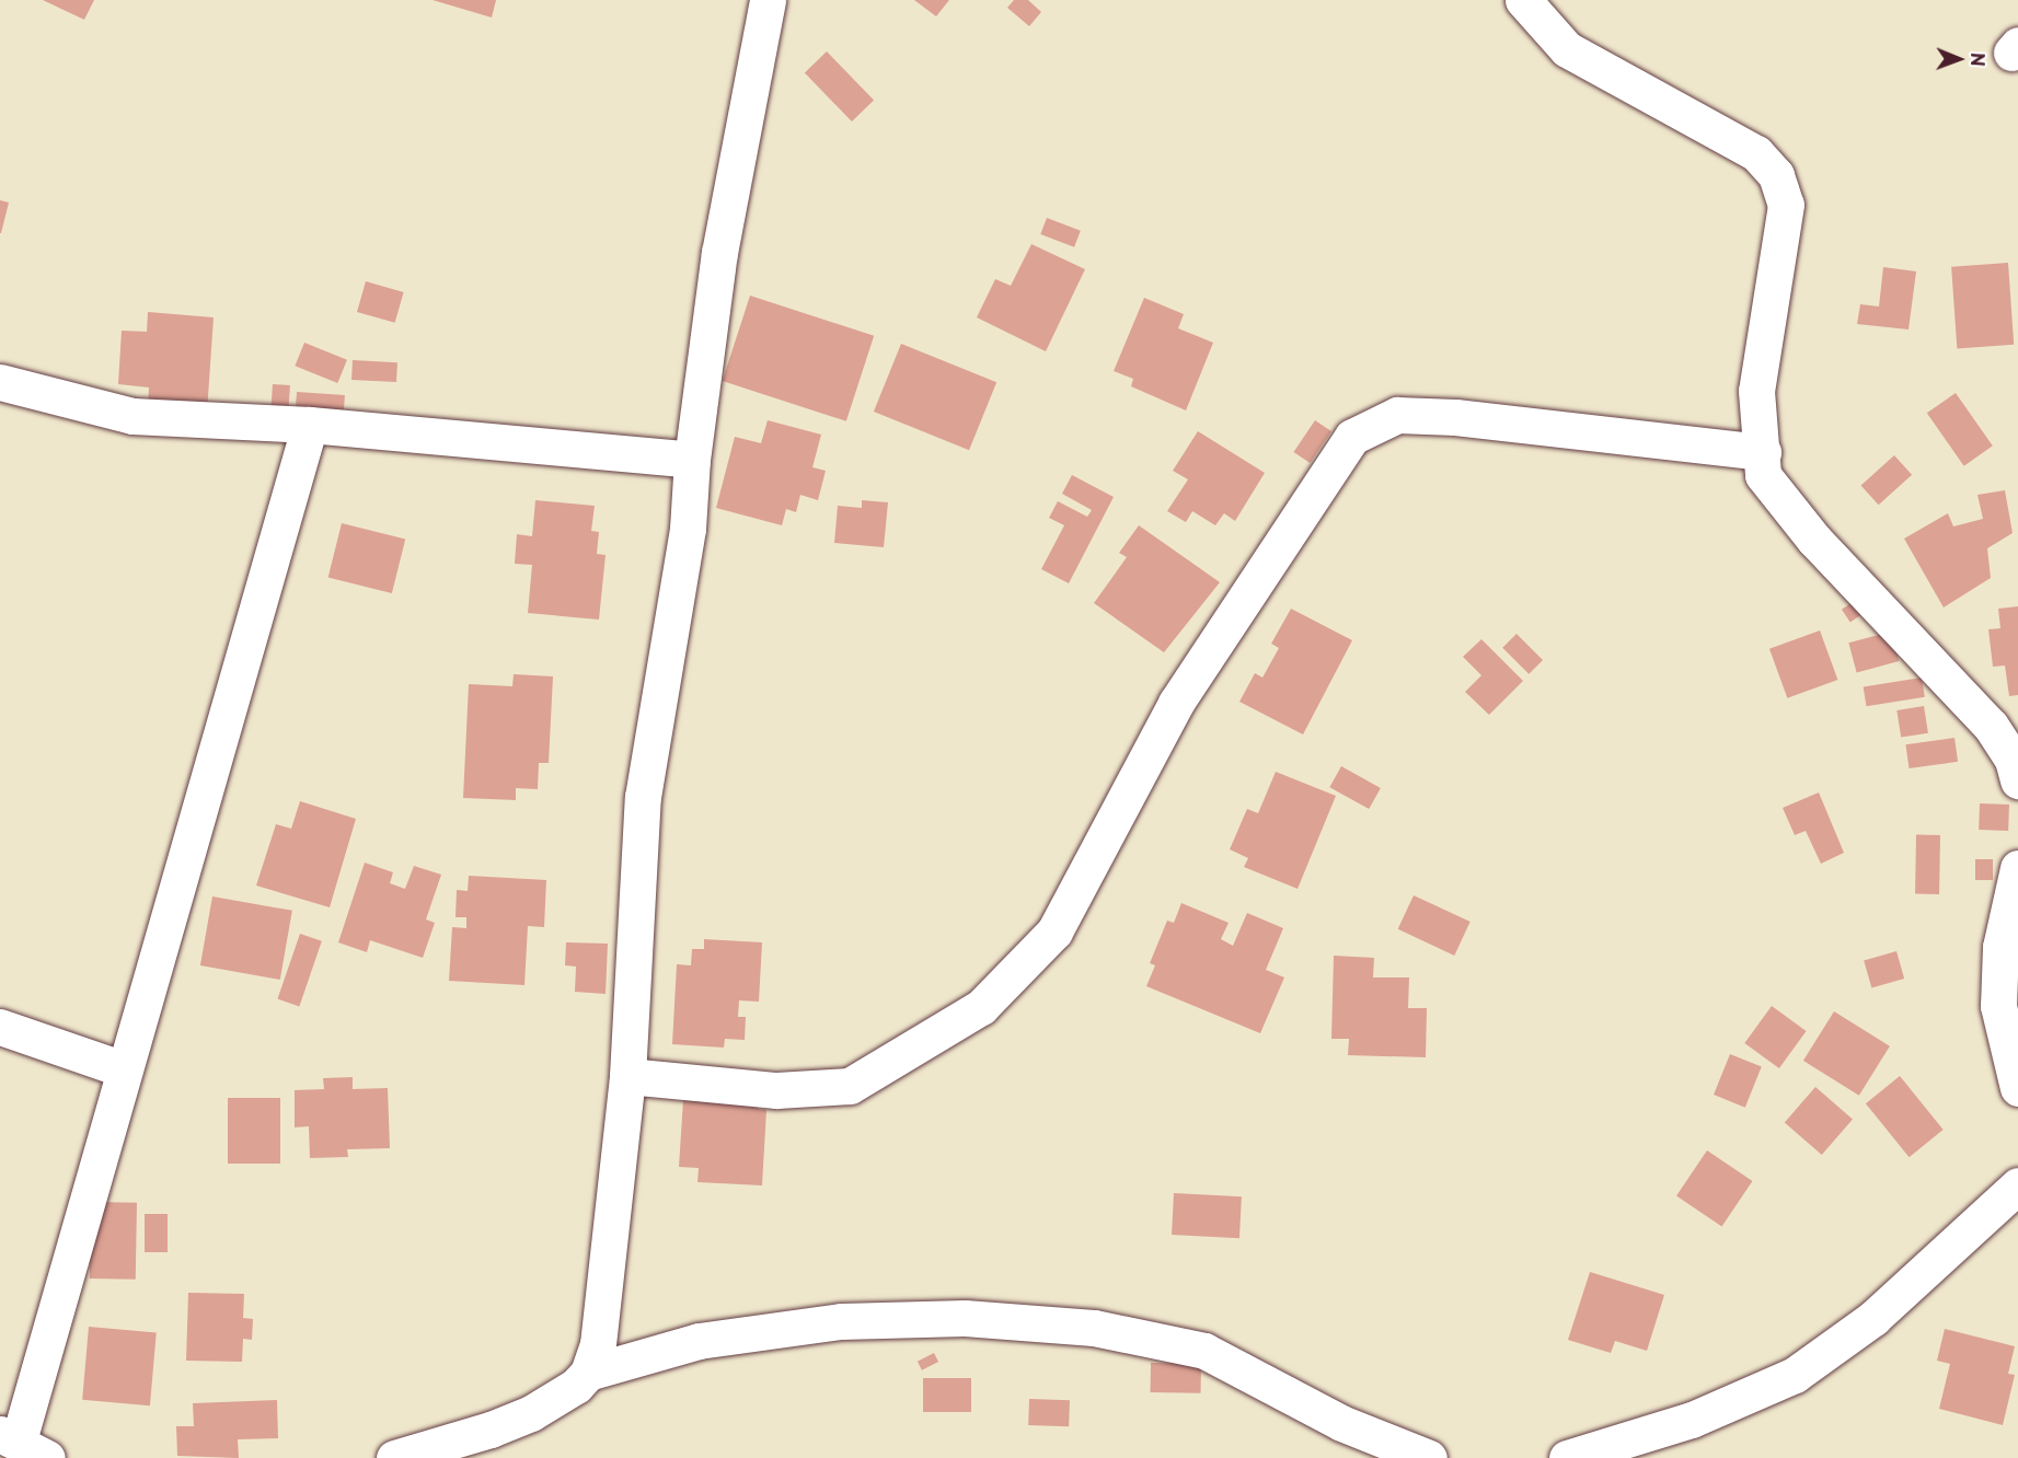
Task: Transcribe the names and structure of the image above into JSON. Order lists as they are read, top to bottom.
{
  "north": "right"
}
